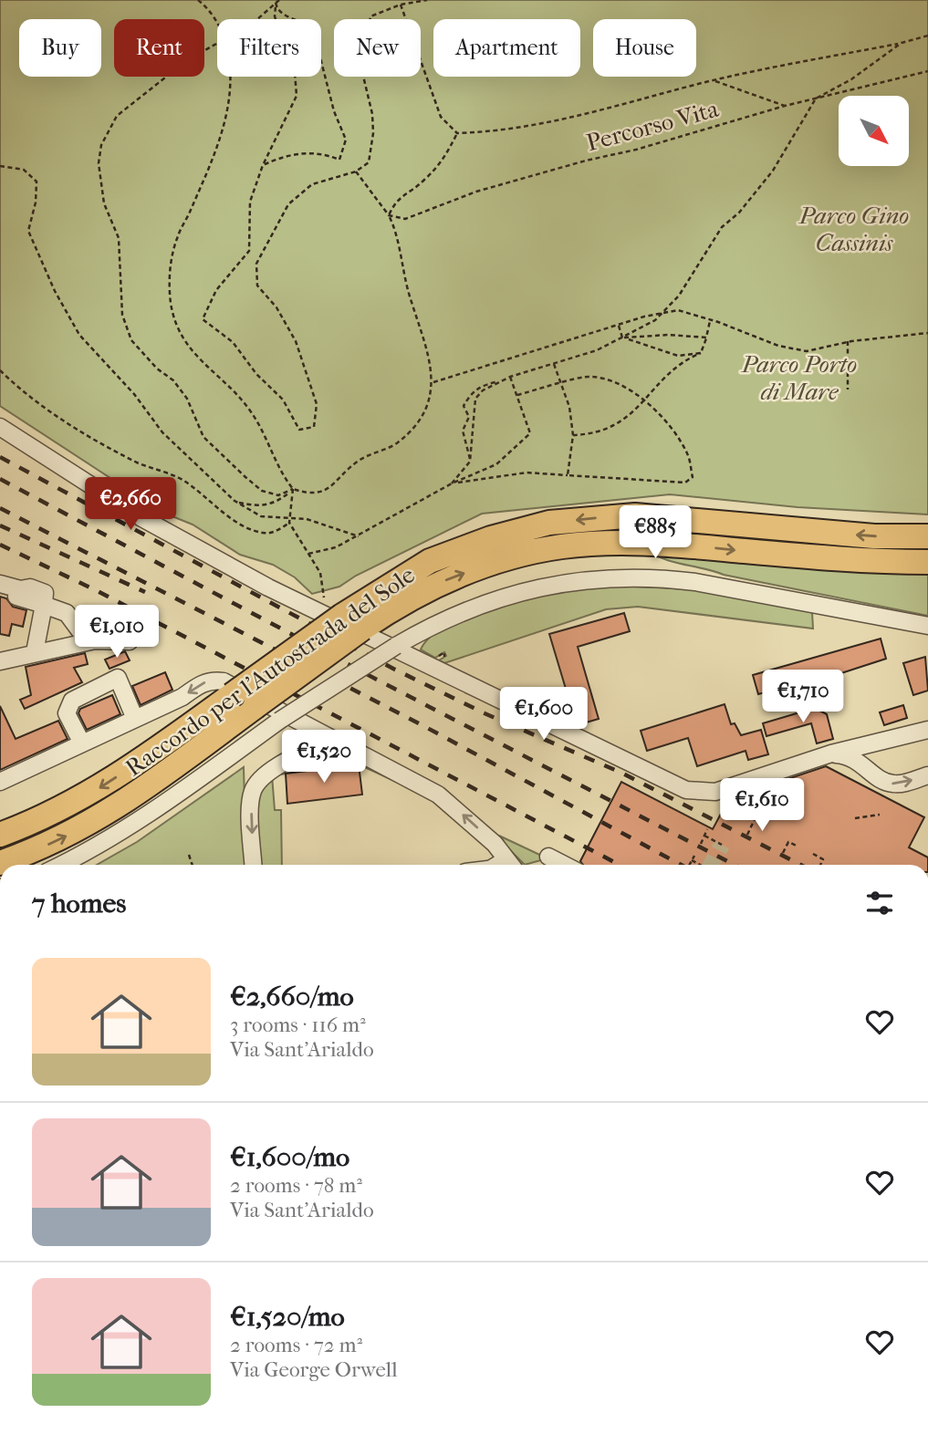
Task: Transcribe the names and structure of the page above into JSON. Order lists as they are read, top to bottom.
{
  "streets": {
    "highway": ["Raccordo per l'Autostrada del Sole"],
    "path": ["Percorso Vita"]
  },
  "parks": ["Parco Gino Cassinis", "Parco Porto di Mare"],
  "north": "bottom right",
  "page": {
    "chip": [
      "Buy",
      "Rent",
      "Filters",
      "New",
      "Apartment",
      "House"
    ],
    "price": [
      "€2,660",
      "€885",
      "€1,010",
      "€1,710",
      "€1,600",
      "€1,520",
      "€1,610"
    ],
    "heading": "7 homes",
    "list": [
      {
        "name": "€2,660/mo",
        "note": "3 rooms · 116 m² · Via Sant'Arialdo"
      },
      {
        "name": "€1,600/mo",
        "note": "2 rooms · 78 m² · Via Sant'Arialdo"
      },
      {
        "name": "€1,520/mo",
        "note": "2 rooms · 72 m² · Via George Orwell"
      }
    ]
  }
}
